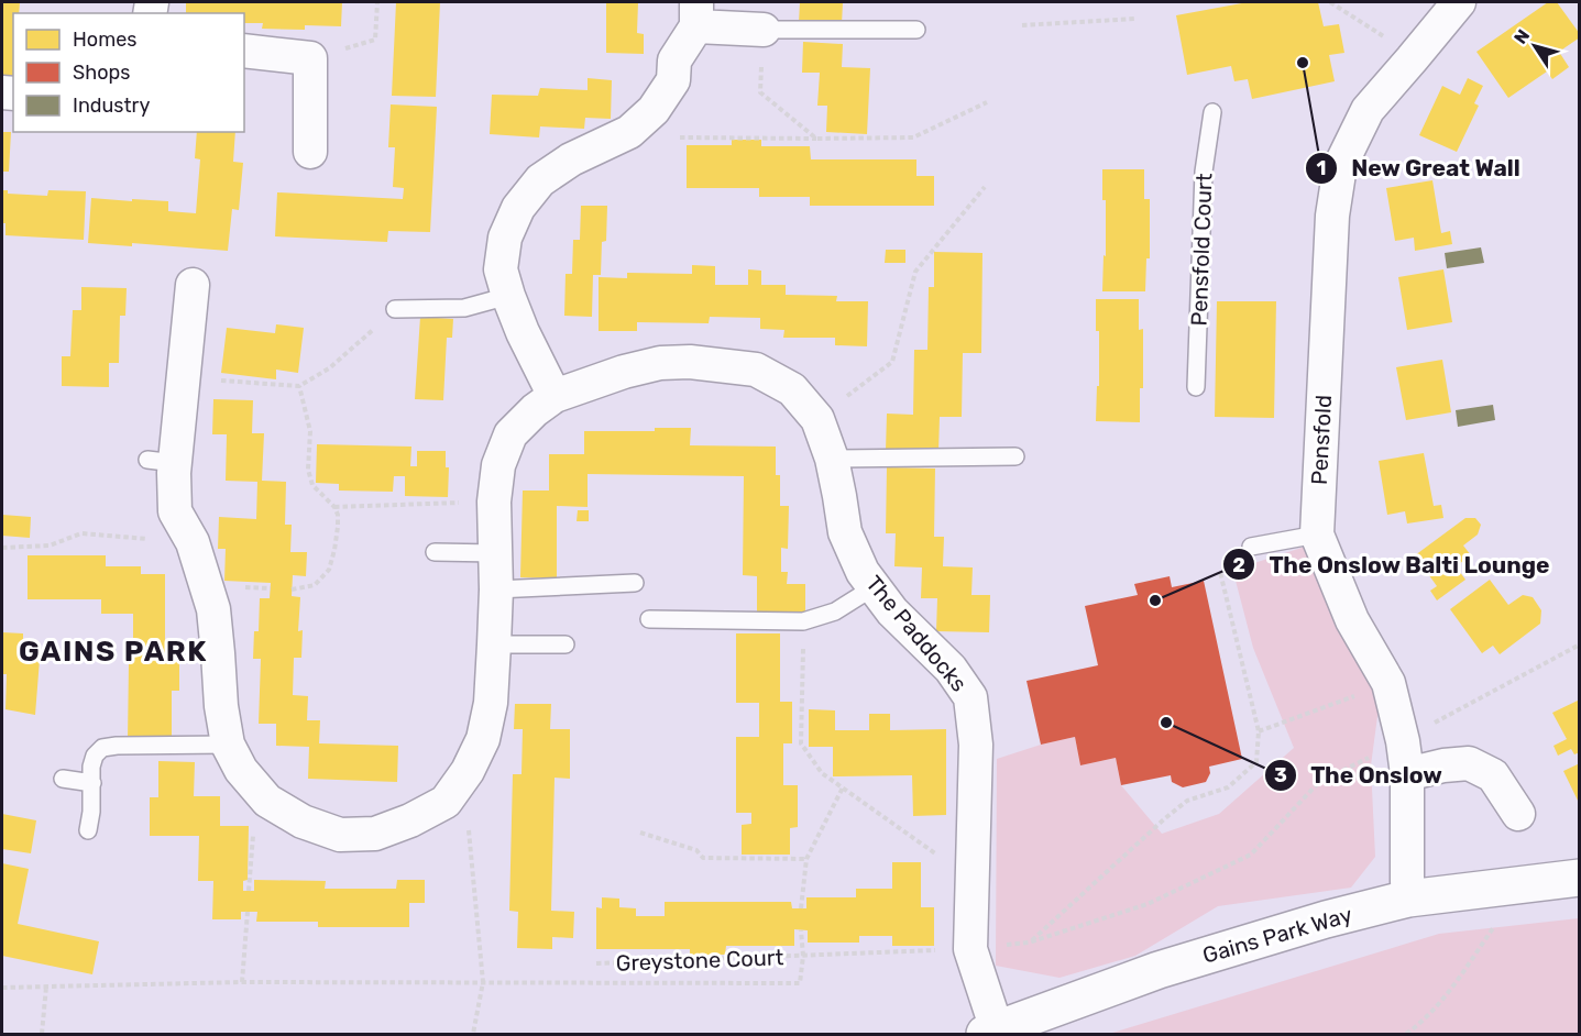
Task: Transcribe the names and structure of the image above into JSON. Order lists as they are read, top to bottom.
{
  "streets": {
    "street": ["Pensfold", "The Paddocks", "Gains Park Way"],
    "lane": ["Pensfold Court"],
    "path": ["Greystone Court"]
  },
  "crossings": [
    ["Pensfold", "Gains Park Way"],
    ["Pensfold", "Greystone Court"],
    ["The Paddocks", "Gains Park Way"],
    ["The Paddocks", "Greystone Court"]
  ],
  "districts": ["GAINS PARK"],
  "places": ["New Great Wall", "The Onslow Balti Lounge", "The Onslow"],
  "legend": ["Homes", "Shops", "Industry"],
  "north": "top left"
}
